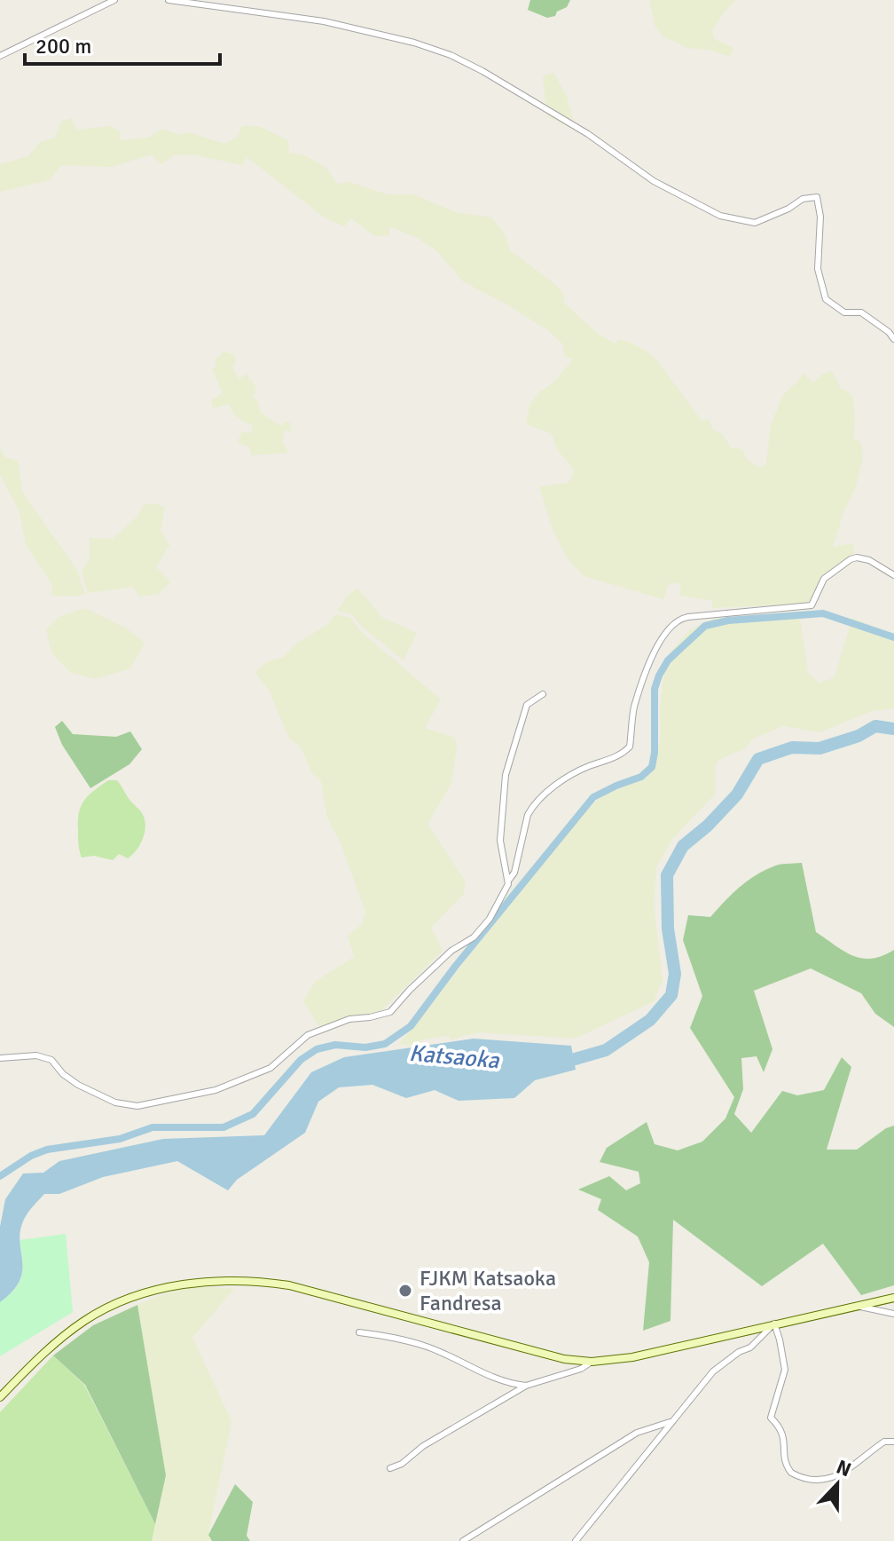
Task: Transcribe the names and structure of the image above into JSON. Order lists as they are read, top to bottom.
{
  "water": ["Katsaoka"],
  "places": ["FJKM Katsaoka Fandresa"],
  "scale_bar": "200 m",
  "north": "top"
}
